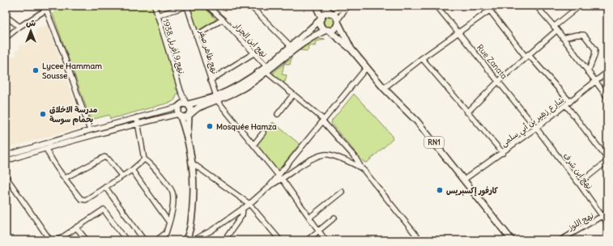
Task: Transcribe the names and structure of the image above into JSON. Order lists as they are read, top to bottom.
{
  "streets": {
    "main road": ["RN1"],
    "street": [
      "نهج ابن الجزار",
      "نهج 9 أفريل 1938",
      "نهج طاهر صفر",
      "Rue Zanata",
      "شارع زهير بن أبي سلمى",
      "نهج ابن شرف",
      "نهج اللوز"
    ]
  },
  "crossings": [
    ["Rue Zanata", "شارع زهير بن أبي سلمى"],
    ["Rue Zanata", "نهج ابن شرف"],
    ["شارع زهير بن أبي سلمى", "RN1"],
    ["شارع زهير بن أبي سلمى", "نهج ابن شرف"],
    ["نهج ابن شرف", "نهج اللوز"]
  ],
  "places": [
    "Lycee Hammam Sousse",
    "مدرسة الاخلاق بحمام سوسة",
    "Mosquée Hamza",
    "كارفور إكسبريس"
  ],
  "north": "top"
}
